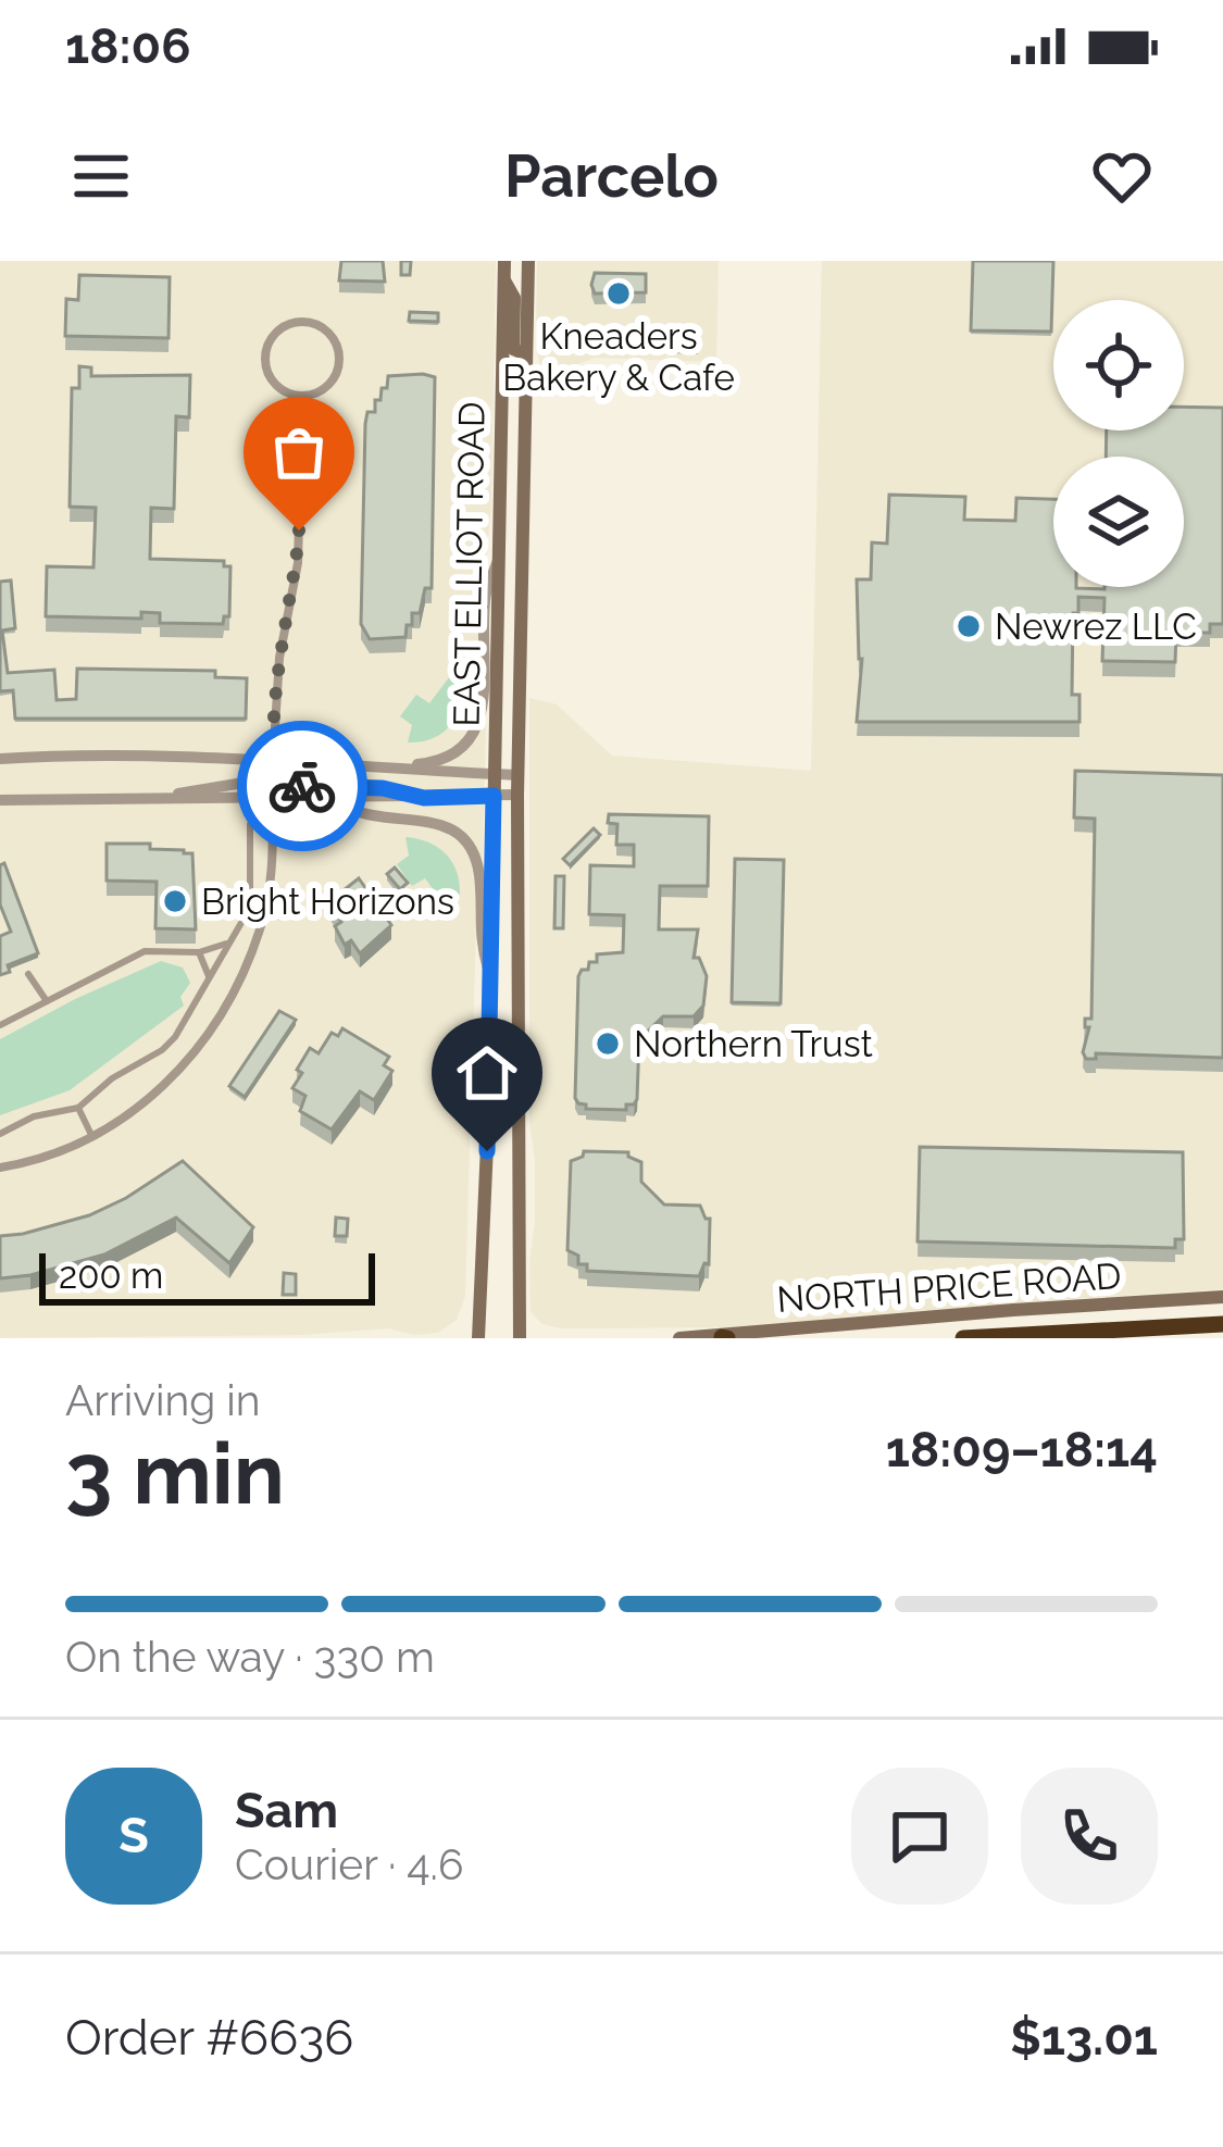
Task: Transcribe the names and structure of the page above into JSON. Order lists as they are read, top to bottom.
{
  "streets": {
    "main road": ["EAST ELLIOT ROAD", "NORTH PRICE ROAD"]
  },
  "places": [
    "Kneaders Bakery & Cafe",
    "Newrez LLC",
    "Bright Horizons",
    "Northern Trust"
  ],
  "scale_bar": "200 m",
  "page": {
    "status": "18:06",
    "header": "Parcelo",
    "scale": "200 m",
    "heading": ["3 min", "Arriving in", "18:09–18:14"],
    "panel": [
      "Sam",
      "Courier · 4.6",
      "Order #6636",
      "$13.01"
    ],
    "bar": "On the way · 330 m",
    "round": "S"
  }
}
